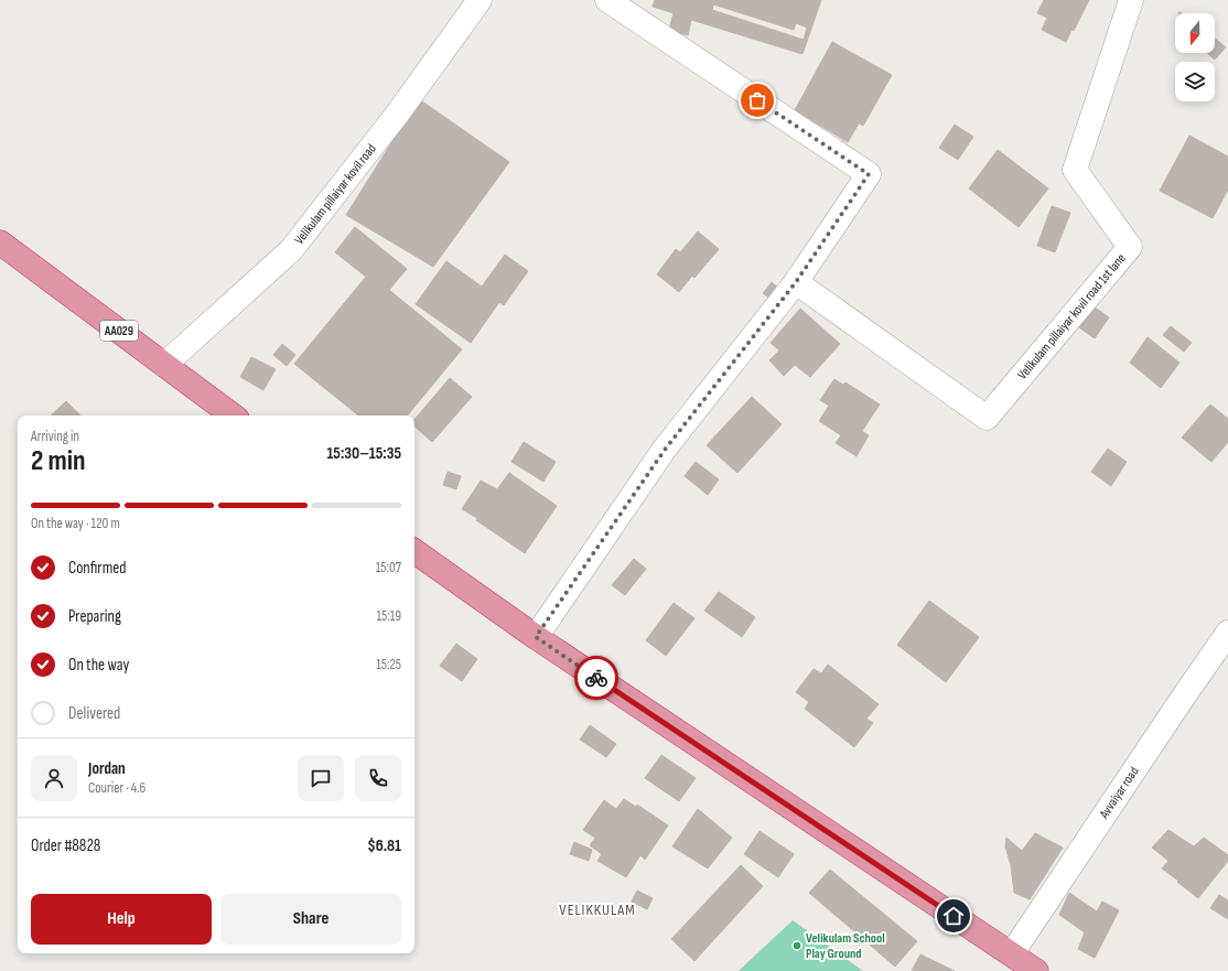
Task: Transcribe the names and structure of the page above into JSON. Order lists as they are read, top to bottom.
{
  "streets": {
    "highway": ["AA029"],
    "street": ["Velikulam pillaiyar kovil road", "Velikulam pillaiyar kovil road 1st lane", "Avvaiyar road"]
  },
  "crossings": [
    ["Velikulam pillaiyar kovil road", "AA029"]
  ],
  "districts": ["VELIKKULAM"],
  "places": ["Velikulam School Play Ground"],
  "north": "bottom",
  "page": {
    "heading": ["2 min", "Arriving in", "15:30–15:35"],
    "panel": [
      "Jordan",
      "Courier · 4.6",
      "Order #8828",
      "$6.81"
    ],
    "bar": "On the way · 120 m",
    "list": [
      ["Confirmed", "15:07"],
      ["Preparing", "15:19"],
      ["On the way", "15:25"],
      "Delivered"
    ],
    "buttons": ["Help", "Share"]
  }
}
